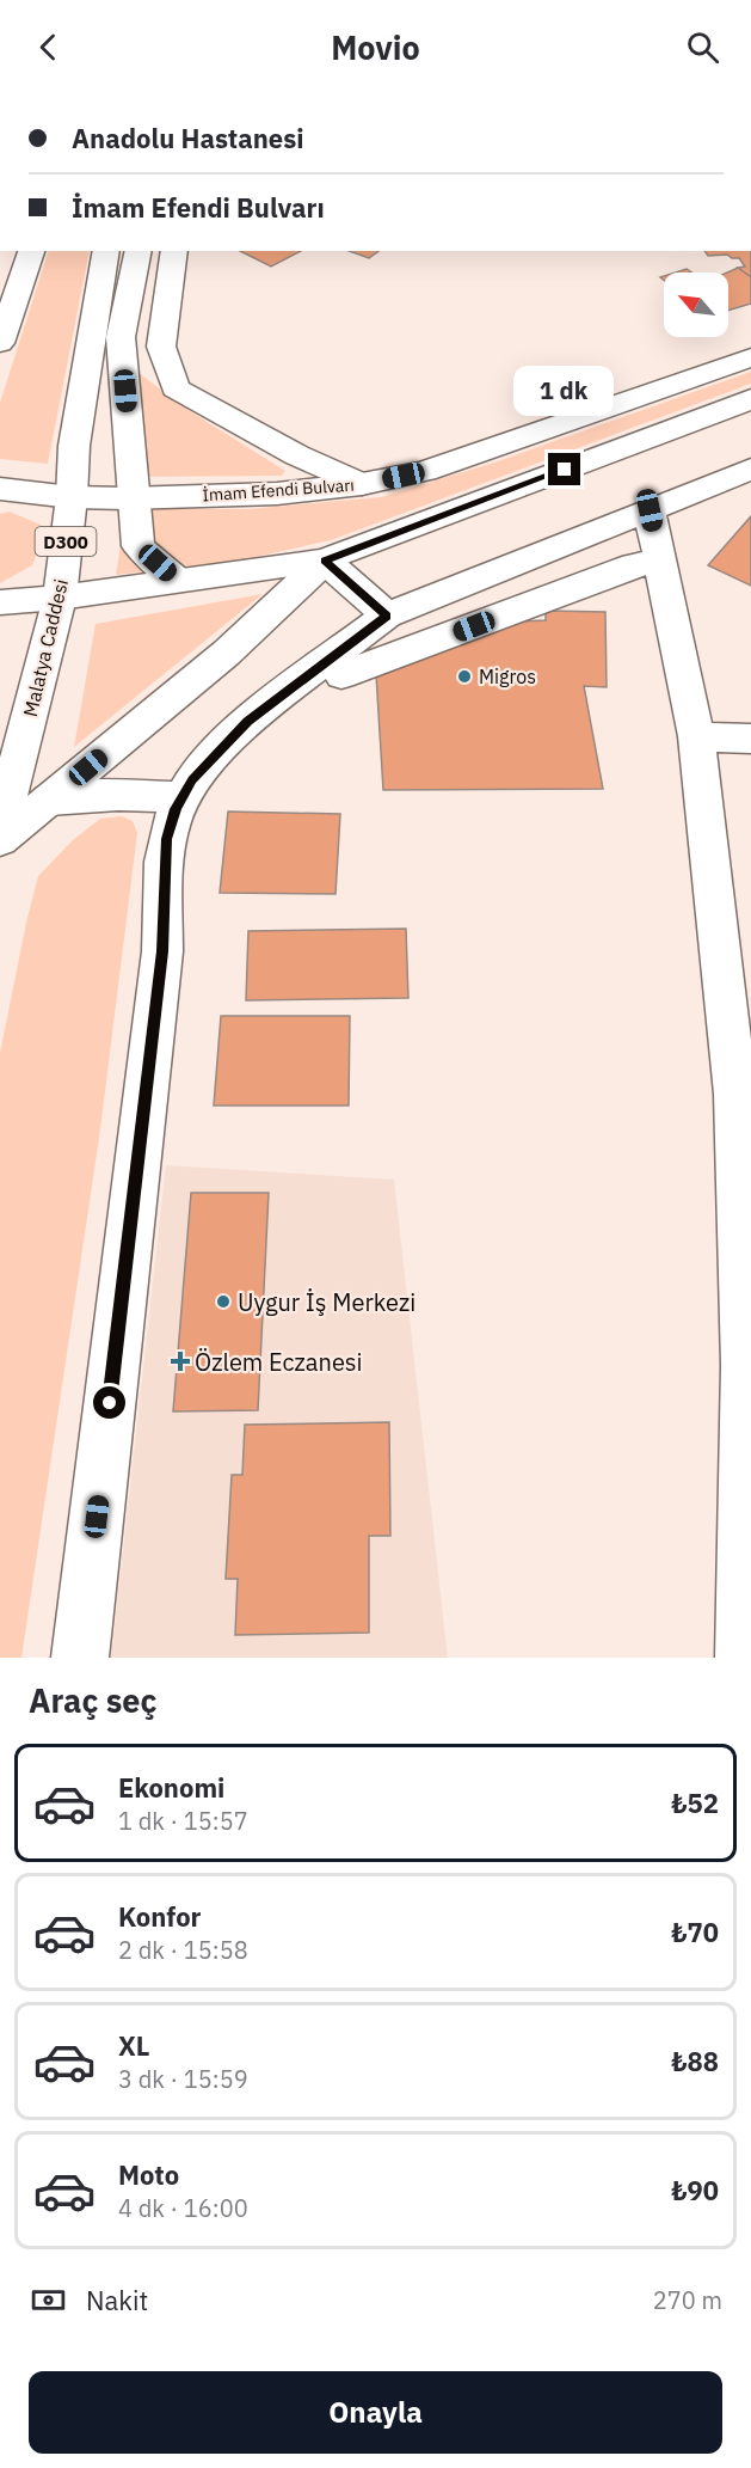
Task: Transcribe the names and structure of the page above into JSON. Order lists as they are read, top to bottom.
{
  "streets": {
    "main road": ["İmam Efendi Bulvarı", "D300", "Malatya Caddesi"]
  },
  "crossings": [
    ["İmam Efendi Bulvarı", "Malatya Caddesi"]
  ],
  "places": {
    "other": ["Migros", "Uygur İş Merkezi"],
    "health": ["Özlem Eczanesi"]
  },
  "north": "top left",
  "page": {
    "header": "Movio",
    "banner": ["Anadolu Hastanesi", "İmam Efendi Bulvarı"],
    "bubble": "1 dk",
    "heading": "Araç seç",
    "list": [
      {
        "name": "Ekonomi",
        "note": "1 dk · 15:57",
        "value": "₺52"
      },
      {
        "name": "Konfor",
        "note": "2 dk · 15:58",
        "value": "₺70"
      },
      {
        "name": "XL",
        "note": "3 dk · 15:59",
        "value": "₺88"
      },
      {
        "name": "Moto",
        "note": "4 dk · 16:00",
        "value": "₺90"
      }
    ],
    "pay": ["Nakit", "270 m"],
    "buttons": "Onayla"
  }
}
